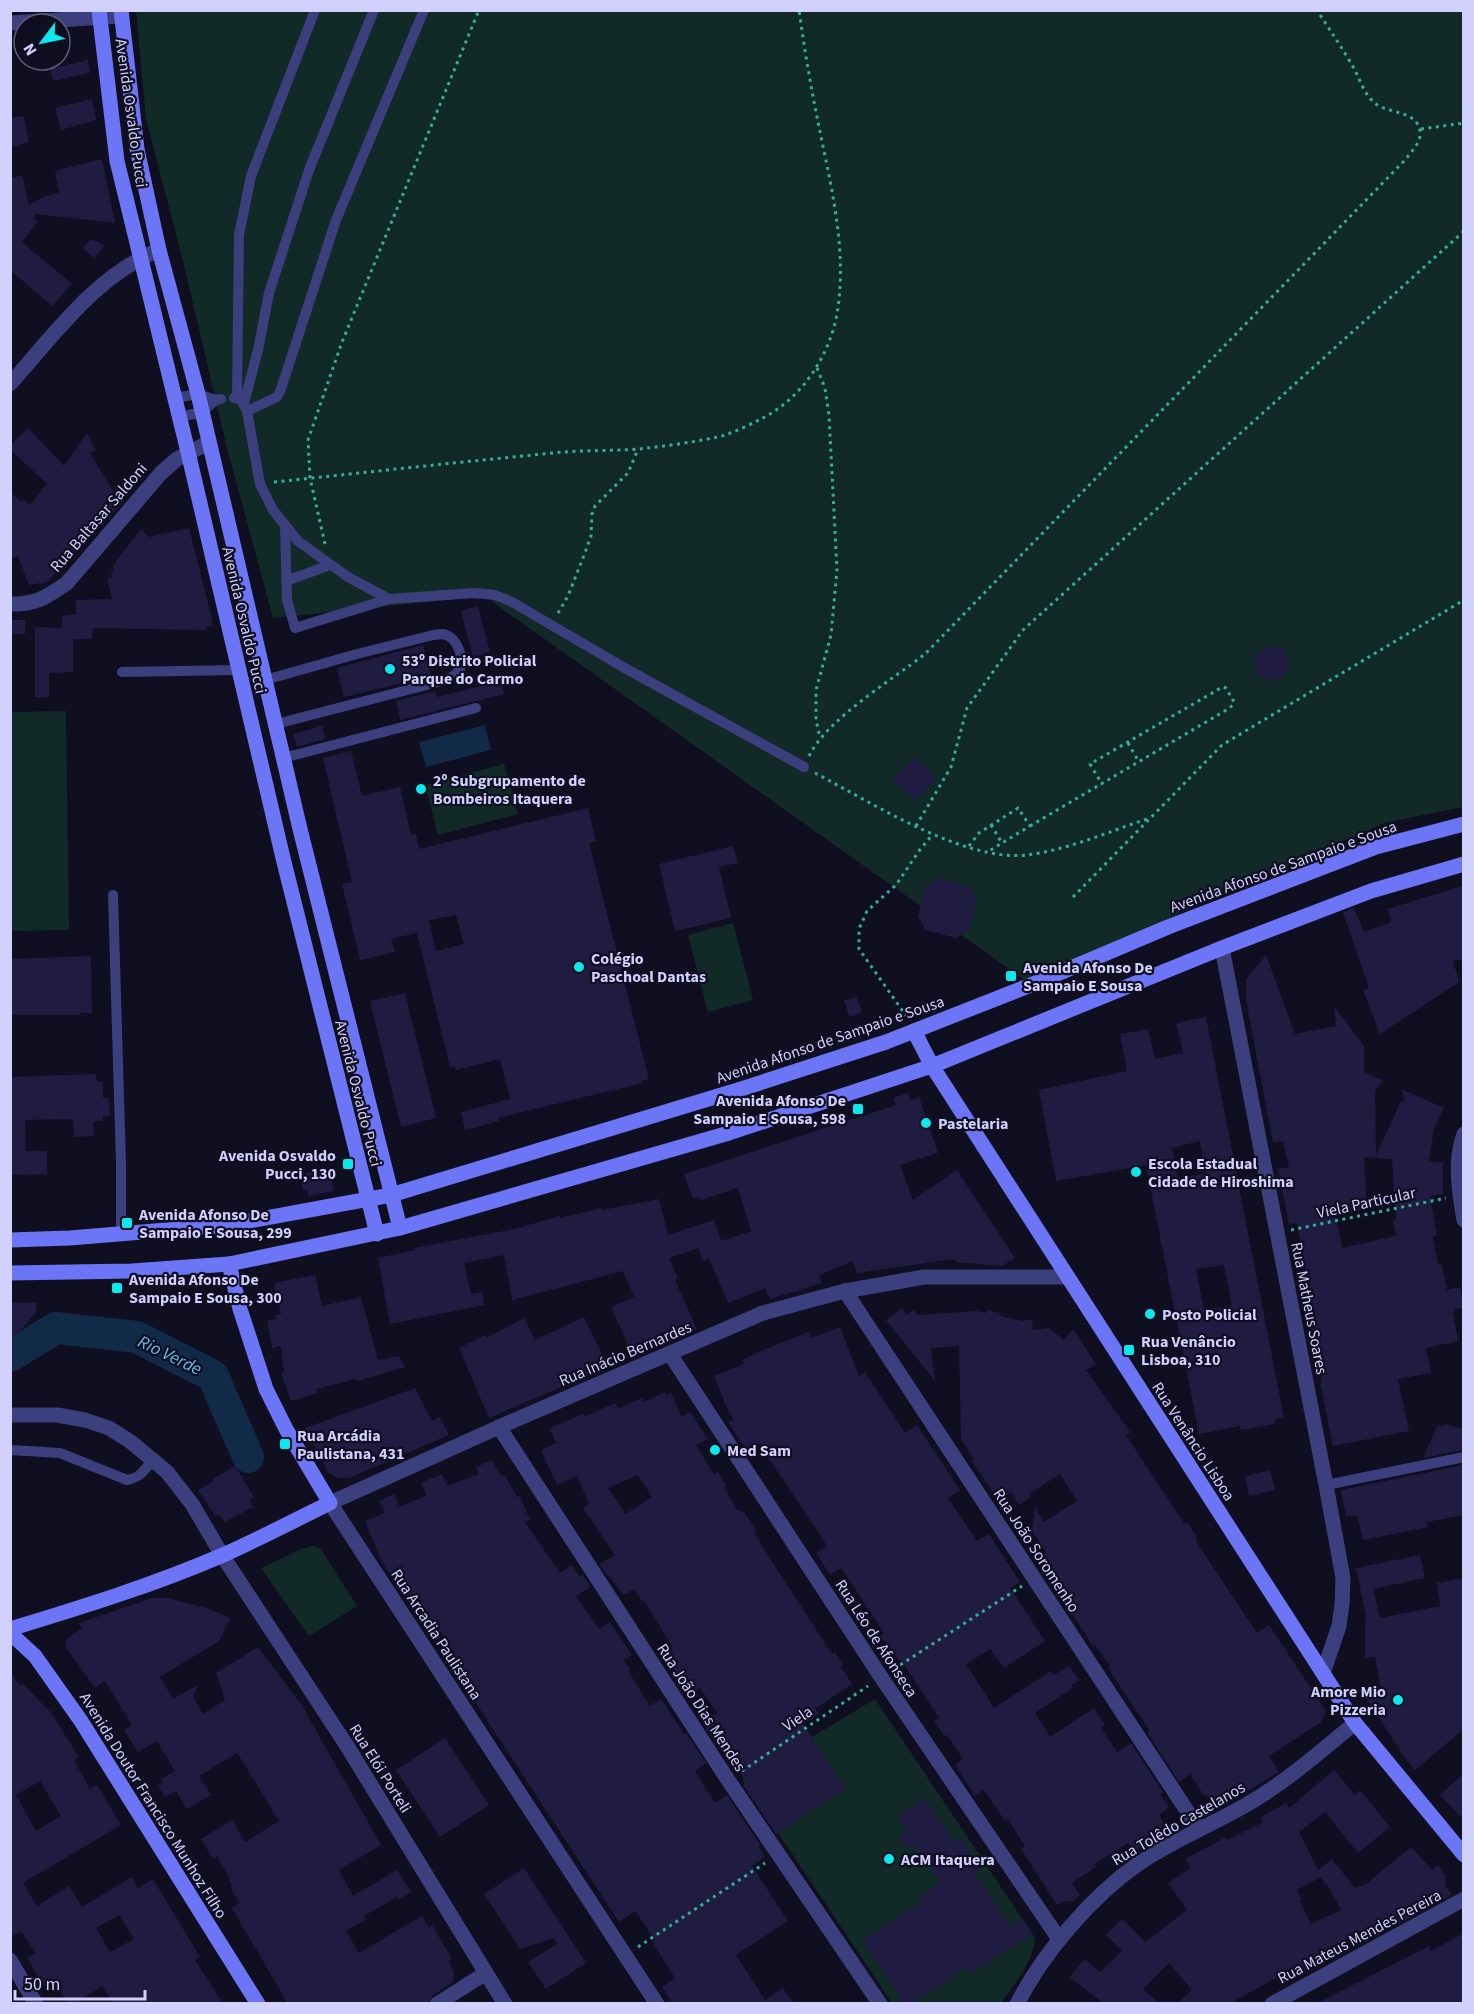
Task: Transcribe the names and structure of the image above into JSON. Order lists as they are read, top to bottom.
{
  "streets": {
    "main road": [
      "Avenida Osvaldo Pucci",
      "Avenida Afonso de Sampaio e Sousa",
      "Rua Inácio Bernardes",
      "Rua Venâncio Lisboa",
      "Rua Arcadia Paulistana",
      "Avenida Doutor Francisco Munhoz Filho"
    ],
    "street": [
      "Rua Baltasar Saldoni",
      "Rua Matheus Soares",
      "Rua João Soromenho",
      "Rua Léo de Afonseca",
      "Rua João Dias Mendes",
      "Rua Elói Porteli",
      "Rua Tolêdo Castelanos",
      "Rua Mateus Mendes Pereira"
    ],
    "path": ["Viela Particular", "Viela"]
  },
  "crossings": [
    ["Avenida Osvaldo Pucci", "Rua Baltasar Saldoni"],
    ["Avenida Osvaldo Pucci", "Avenida Afonso de Sampaio e Sousa"],
    ["Avenida Afonso de Sampaio e Sousa", "Rua Venâncio Lisboa"],
    ["Viela Particular", "Rua Matheus Soares"],
    ["Rua Matheus Soares", "Rua Venâncio Lisboa"],
    ["Rua Inácio Bernardes", "Rua Venâncio Lisboa"],
    ["Rua Inácio Bernardes", "Rua João Soromenho"],
    ["Rua Inácio Bernardes", "Rua Arcadia Paulistana"],
    ["Rua Inácio Bernardes", "Rua Léo de Afonseca"],
    ["Rua Inácio Bernardes", "Rua João Dias Mendes"],
    ["Rua Inácio Bernardes", "Rua Elói Porteli"],
    ["Rua Inácio Bernardes", "Avenida Doutor Francisco Munhoz Filho"],
    ["Rua Venâncio Lisboa", "Rua Tolêdo Castelanos"],
    ["Rua João Soromenho", "Viela"],
    ["Rua João Soromenho", "Rua Tolêdo Castelanos"],
    ["Rua Léo de Afonseca", "Viela"],
    ["Rua Léo de Afonseca", "Rua Tolêdo Castelanos"],
    ["Rua João Dias Mendes", "Viela"]
  ],
  "water": ["Rio Verde"],
  "places": {
    "other": [
      "53º Distrito Policial Parque do Carmo",
      "2º Subgrupamento de Bombeiros Itaquera",
      "Colégio Paschoal Dantas",
      "Pastelaria",
      "Escola Estadual Cidade de Hiroshima",
      "Posto Policial",
      "Med Sam",
      "Amore Mio Pizzeria",
      "ACM Itaquera"
    ],
    "transit": [
      "Avenida Afonso De Sampaio E Sousa",
      "Avenida Afonso De Sampaio E Sousa, 598",
      "Avenida Osvaldo Pucci, 130",
      "Avenida Afonso De Sampaio E Sousa, 299",
      "Avenida Afonso De Sampaio E Sousa, 300",
      "Rua Venâncio Lisboa, 310",
      "Rua Arcádia Paulistana, 431"
    ]
  },
  "scale_bar": "50 m",
  "north": "bottom left"
}
